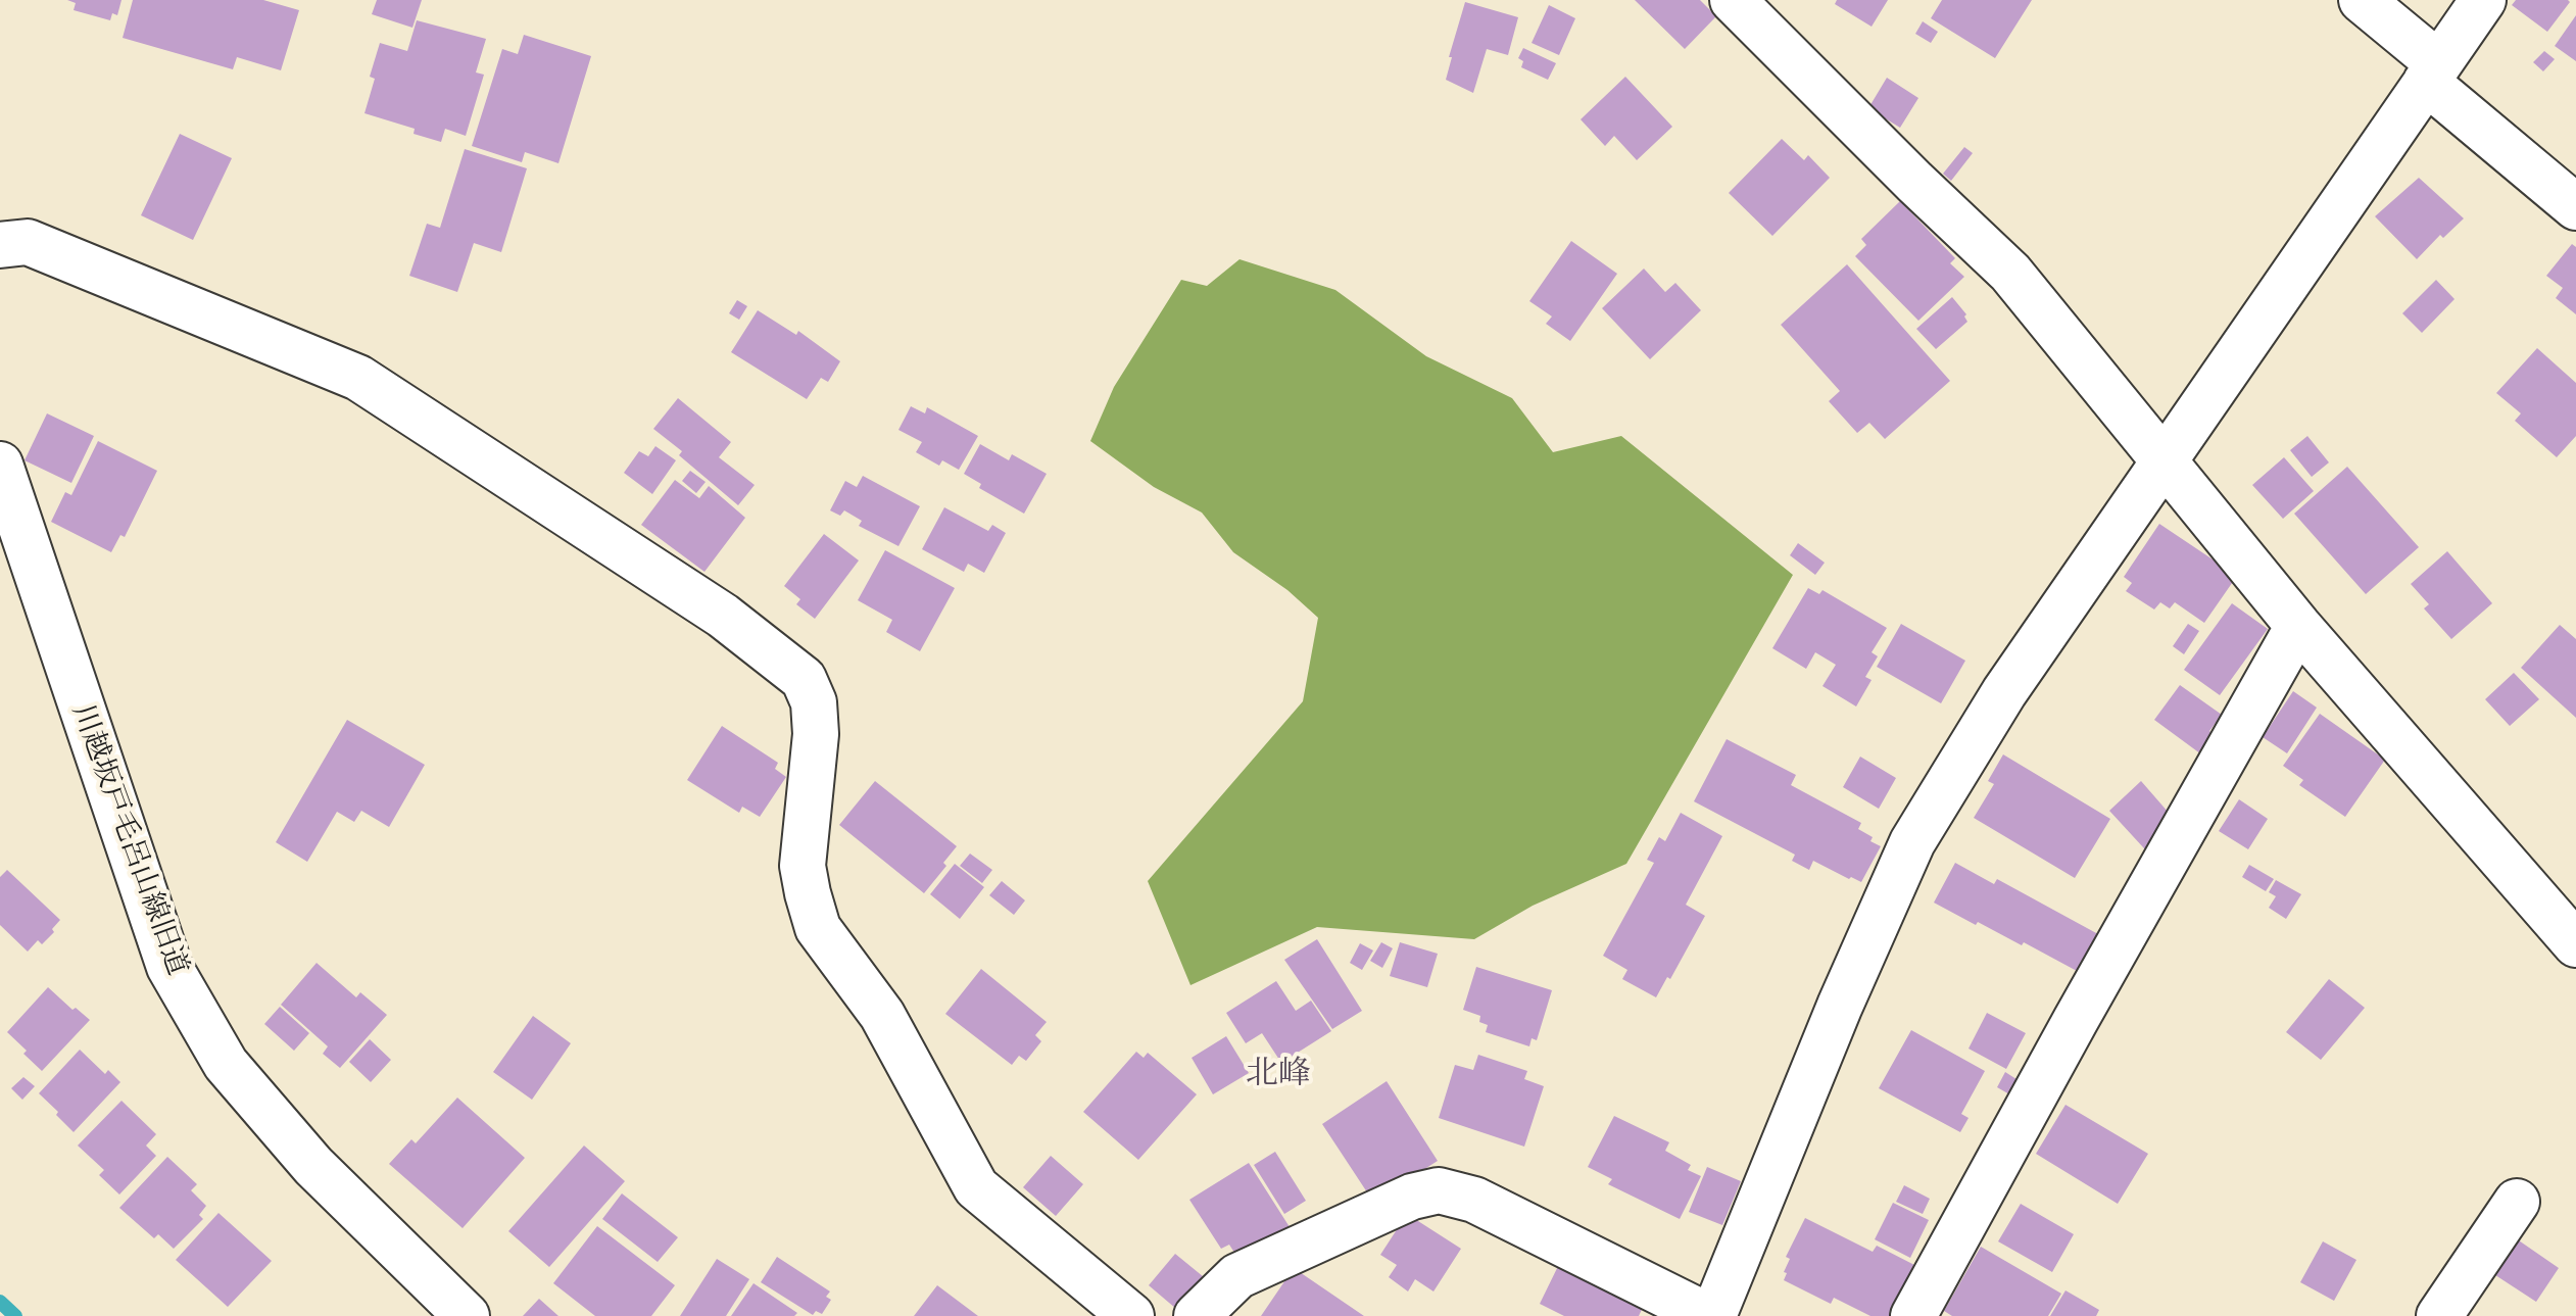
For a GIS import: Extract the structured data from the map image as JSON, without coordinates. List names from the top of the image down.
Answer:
{
  "streets": {
    "street": ["川越坂戸毛呂山線旧道"]
  },
  "districts": ["北峰"]
}
